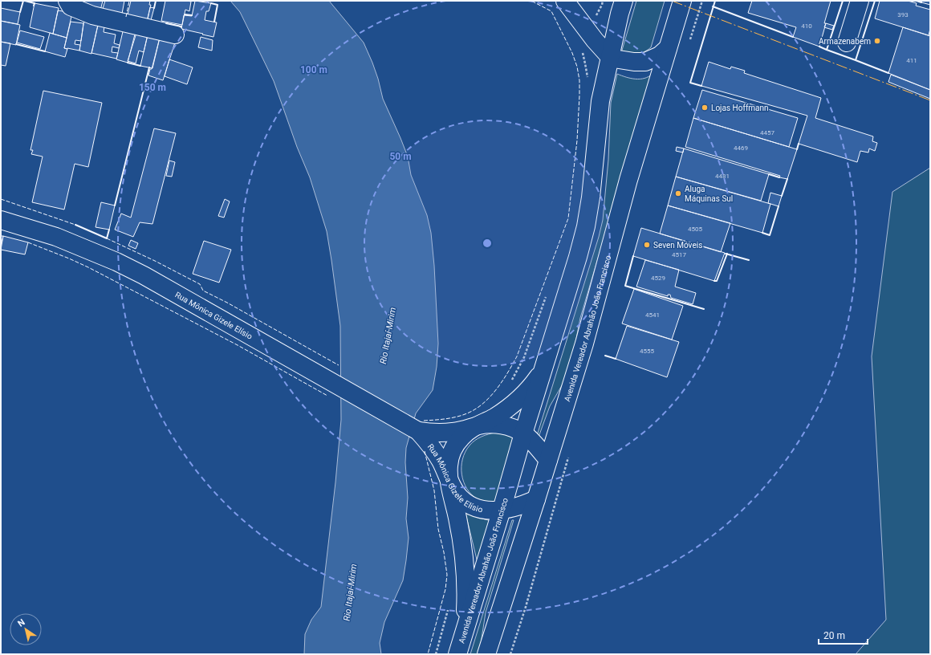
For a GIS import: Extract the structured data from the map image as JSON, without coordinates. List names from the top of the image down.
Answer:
{
  "streets": {
    "main road": ["Rua Mônica Gizele Elísio", "Avenida Vereador Abrahão João Francisco"]
  },
  "crossings": [
    ["Rua Mônica Gizele Elísio", "Avenida Vereador Abrahão João Francisco"]
  ],
  "water": ["Rio Itajaí-Mirim"],
  "places": [
    "Armazenabem",
    "Lojas Hoffmann",
    "Aluga Máquinas Sul",
    "Seven Móveis"
  ],
  "house_numbers": [
    "393",
    "410",
    "411",
    "4457",
    "4469",
    "4481",
    "4505",
    "4517",
    "4529",
    "4541",
    "4555"
  ],
  "scale_bar": "20 m",
  "north": "top left",
  "rings": ["100 m", "150 m", "50 m"]
}
